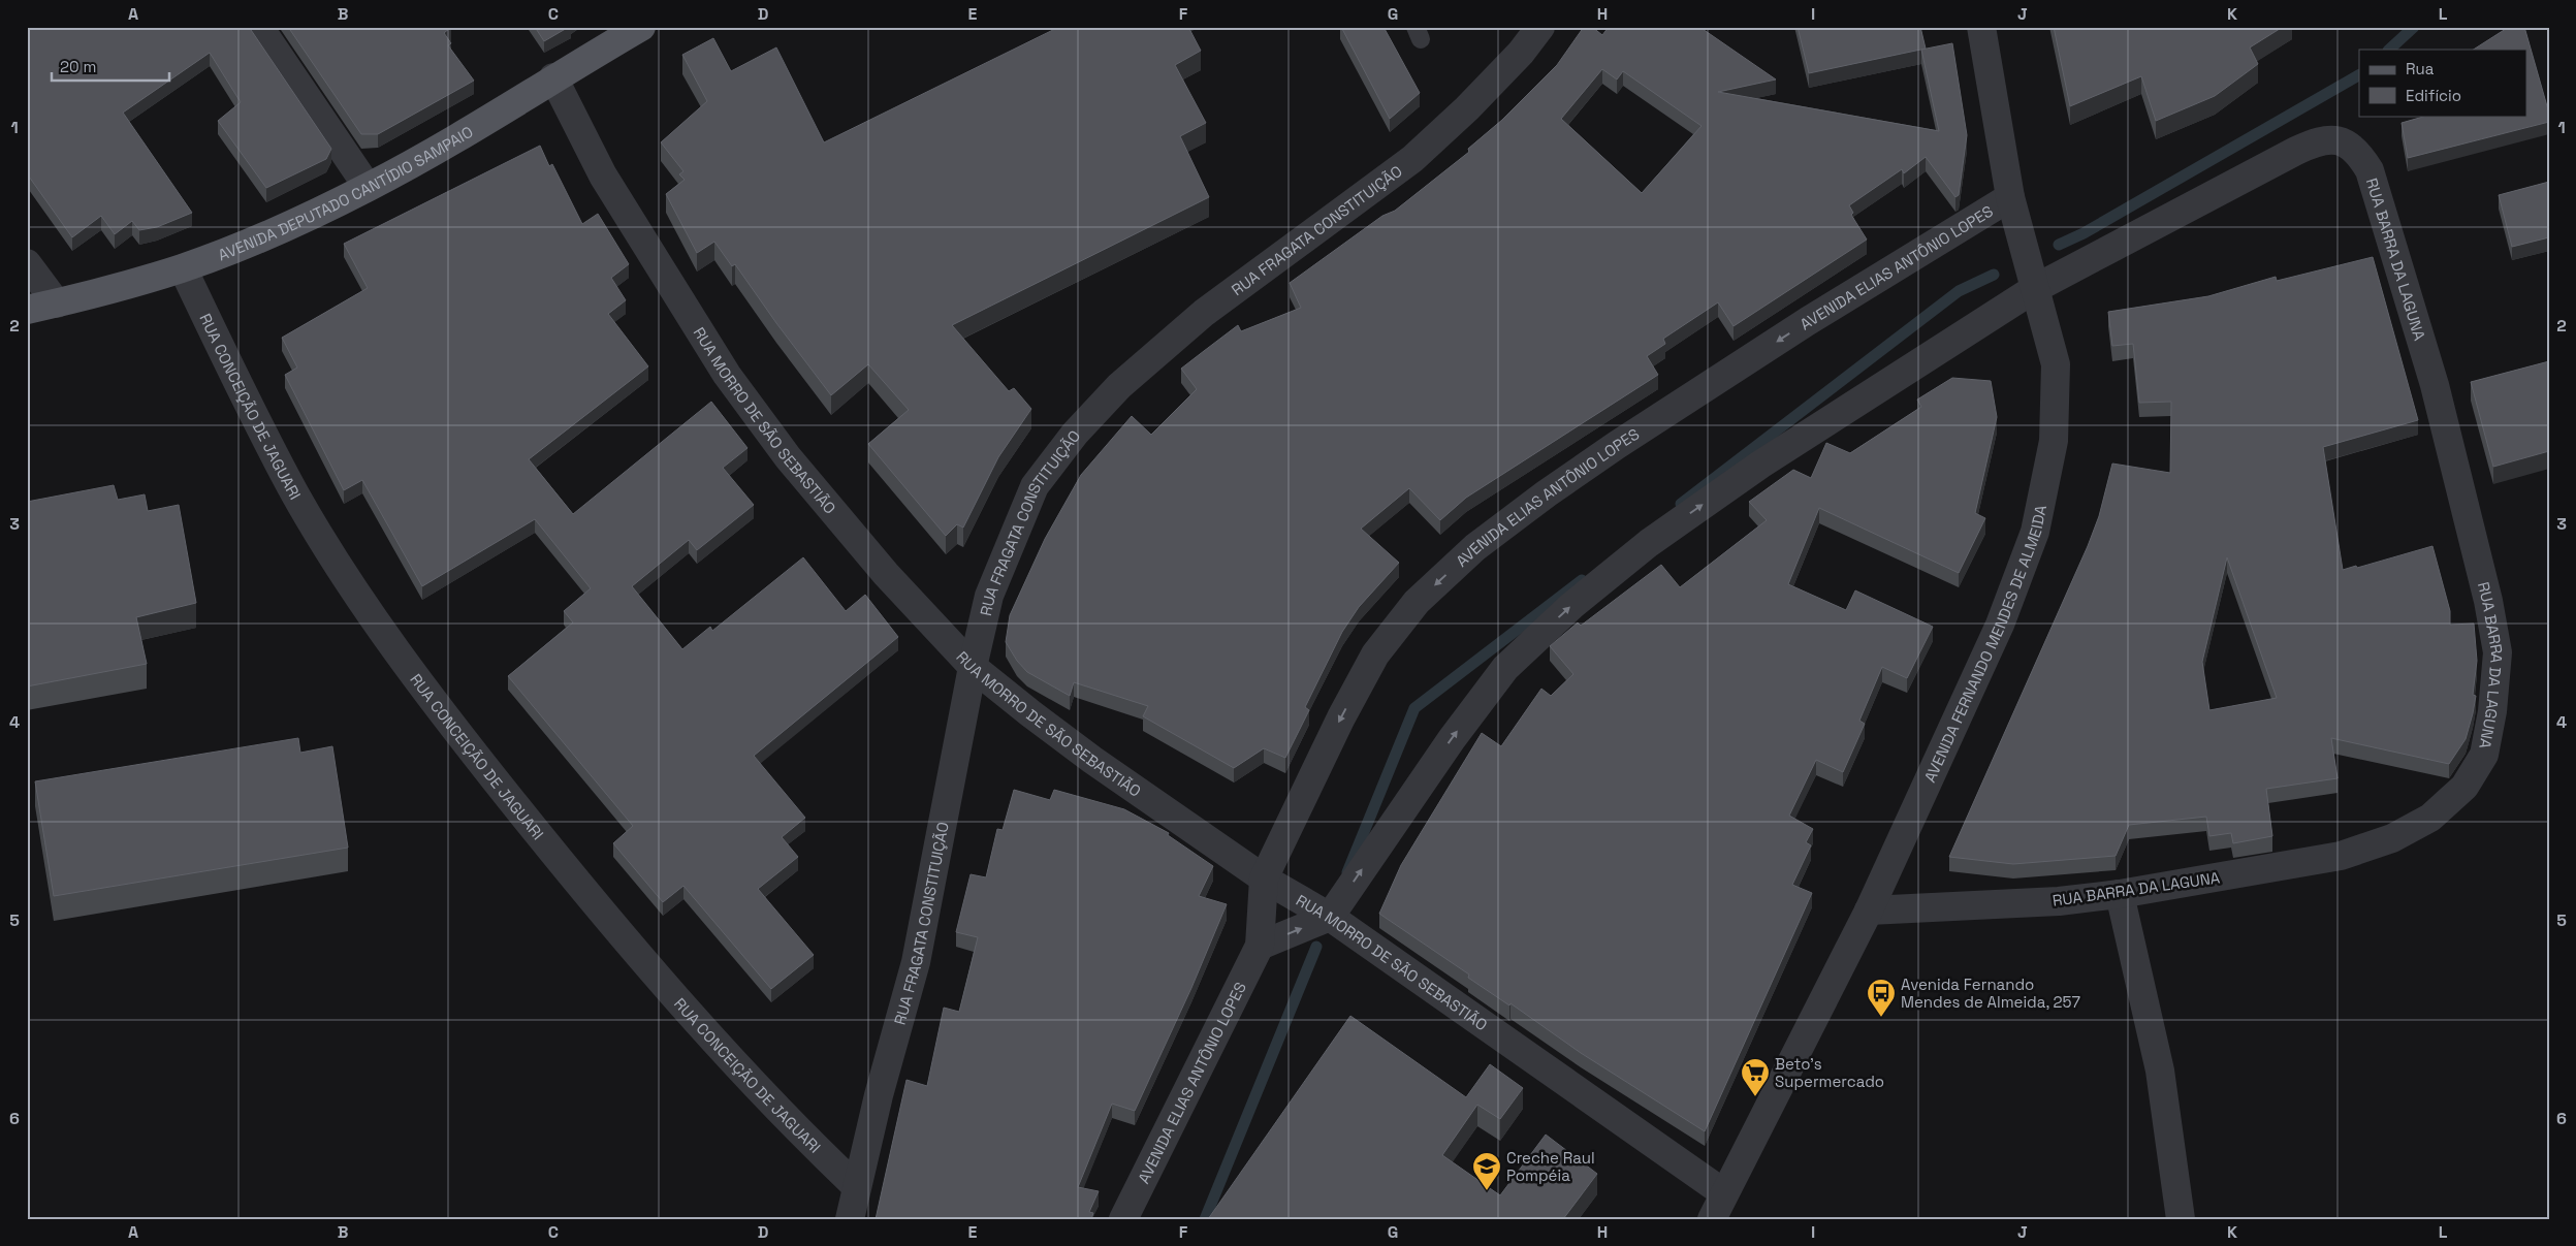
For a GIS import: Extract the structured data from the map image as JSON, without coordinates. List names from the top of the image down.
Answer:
{
  "streets": {
    "main road": ["AVENIDA DEPUTADO CANTÍDIO SAMPAIO"],
    "street": [
      "RUA FRAGATA CONSTITUIÇÃO",
      "RUA BARRA DA LAGUNA",
      "AVENIDA ELIAS ANTÔNIO LOPES",
      "RUA CONCEIÇÃO DE JAGUARI",
      "RUA MORRO DE SÃO SEBASTIÃO",
      "AVENIDA FERNANDO MENDES DE ALMEIDA"
    ]
  },
  "crossings": [
    ["AVENIDA DEPUTADO CANTÍDIO SAMPAIO", "RUA CONCEIÇÃO DE JAGUARI"],
    ["AVENIDA DEPUTADO CANTÍDIO SAMPAIO", "RUA MORRO DE SÃO SEBASTIÃO"],
    ["RUA FRAGATA CONSTITUIÇÃO", "RUA CONCEIÇÃO DE JAGUARI"],
    ["RUA FRAGATA CONSTITUIÇÃO", "RUA MORRO DE SÃO SEBASTIÃO"],
    ["RUA BARRA DA LAGUNA", "AVENIDA FERNANDO MENDES DE ALMEIDA"],
    ["AVENIDA ELIAS ANTÔNIO LOPES", "RUA MORRO DE SÃO SEBASTIÃO"],
    ["AVENIDA ELIAS ANTÔNIO LOPES", "AVENIDA FERNANDO MENDES DE ALMEIDA"],
    ["RUA MORRO DE SÃO SEBASTIÃO", "AVENIDA FERNANDO MENDES DE ALMEIDA"]
  ],
  "places": {
    "bus stop": ["Avenida Fernando Mendes de Almeida, 257"],
    "supermarket": ["Beto's Supermercado"],
    "school or university": ["Creche Raul Pompéia"]
  },
  "legend": ["Rua", "Edifício"],
  "scale_bar": "20 m",
  "grid": {
    "columns": [
      "A",
      "B",
      "C",
      "D",
      "E",
      "F",
      "G",
      "H",
      "I",
      "J",
      "K",
      "L"
    ],
    "rows": [
      "1",
      "2",
      "3",
      "4",
      "5",
      "6"
    ]
  }
}
